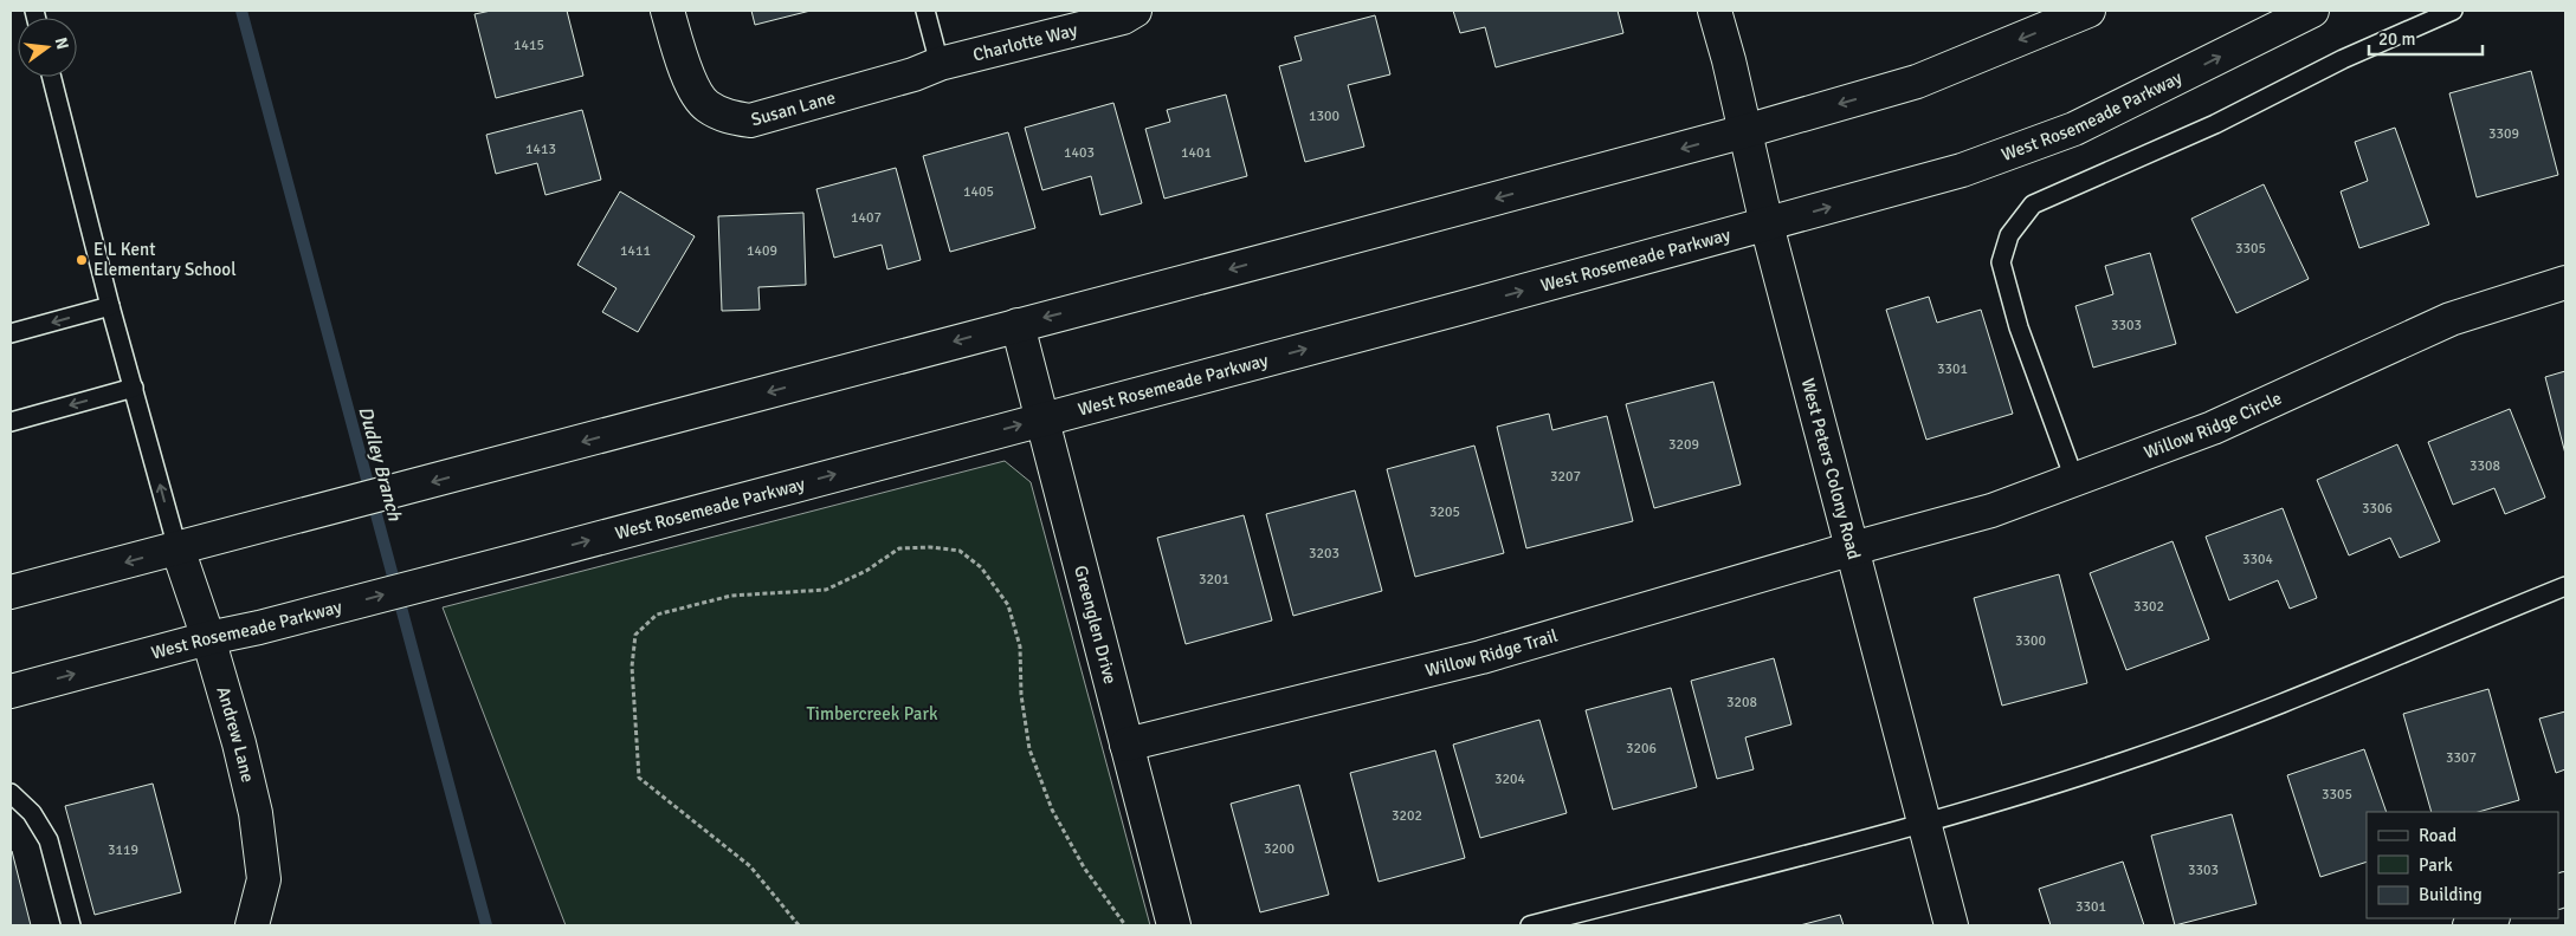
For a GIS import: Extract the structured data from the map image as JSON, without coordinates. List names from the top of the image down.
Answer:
{
  "streets": {
    "main road": [
      "Charlotte Way",
      "Susan Lane",
      "West Rosemeade Parkway",
      "Willow Ridge Circle",
      "West Peters Colony Road",
      "Greenglen Drive",
      "Willow Ridge Trail",
      "Andrew Lane"
    ]
  },
  "crossings": [
    ["Charlotte Way", "Susan Lane"],
    ["West Rosemeade Parkway", "West Peters Colony Road"],
    ["West Rosemeade Parkway", "Greenglen Drive"],
    ["West Rosemeade Parkway", "Andrew Lane"],
    ["Willow Ridge Circle", "West Peters Colony Road"],
    ["Willow Ridge Circle", "Willow Ridge Trail"],
    ["West Peters Colony Road", "Willow Ridge Trail"],
    ["Greenglen Drive", "Willow Ridge Trail"]
  ],
  "water": ["Dudley Branch"],
  "parks": ["Timbercreek Park"],
  "places": ["E L Kent Elementary School"],
  "house_numbers": [
    "1415",
    "1300",
    "3309",
    "1413",
    "1403",
    "1401",
    "1405",
    "1407",
    "3305",
    "1411",
    "1409",
    "3303",
    "3301",
    "3209",
    "3308",
    "3207",
    "3306",
    "3205",
    "3203",
    "3304",
    "3201",
    "3302",
    "3300",
    "3208",
    "3206",
    "3307",
    "3204",
    "3305",
    "3202",
    "3200",
    "3119",
    "3303",
    "3301"
  ],
  "legend": ["Road", "Park", "Building"],
  "scale_bar": "20 m",
  "north": "right"
}
